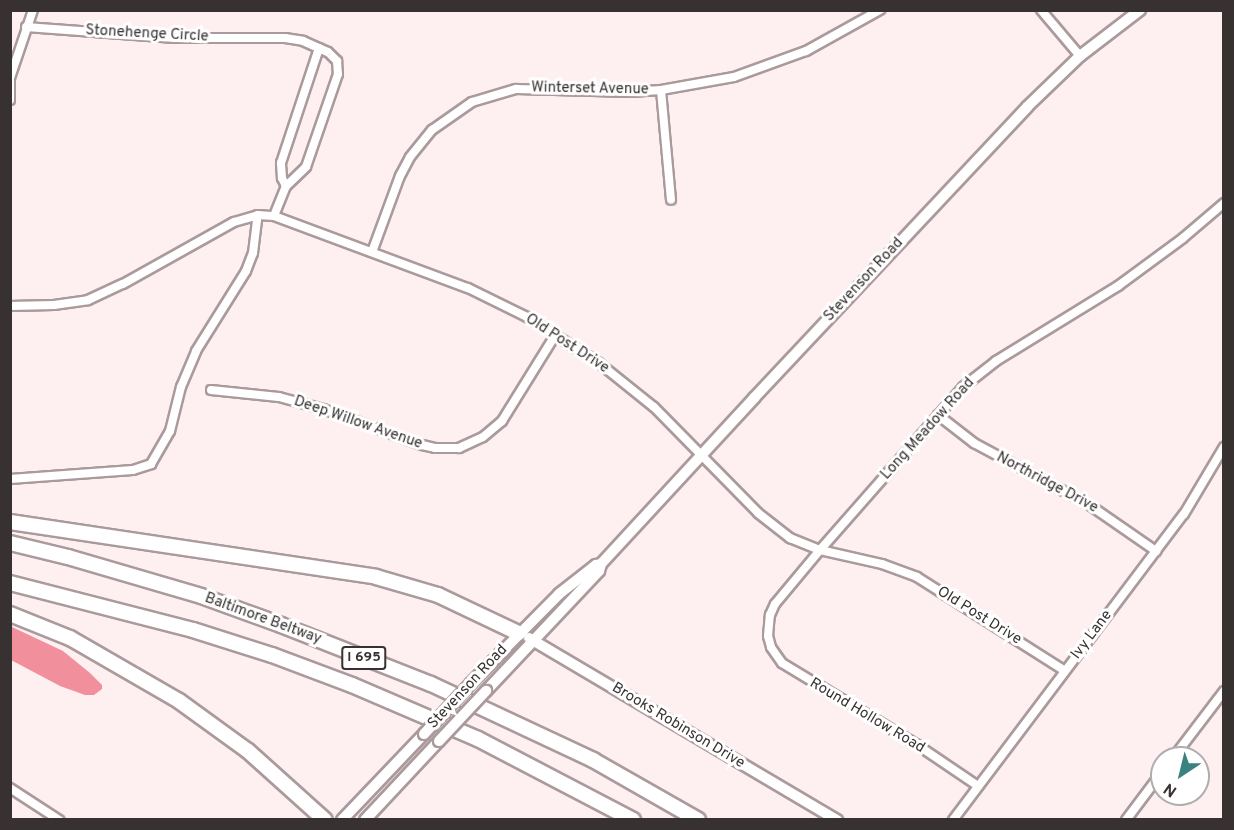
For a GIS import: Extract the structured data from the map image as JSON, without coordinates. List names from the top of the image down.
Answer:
{
  "streets": {
    "highway": ["Baltimore Beltway", "I 695"],
    "main road": ["Stevenson Road", "Brooks Robinson Drive"],
    "street": [
      "Stonehenge Circle",
      "Winterset Avenue",
      "Old Post Drive",
      "Deep Willow Avenue",
      "Long Meadow Road",
      "Northridge Drive",
      "Ivy Lane",
      "Round Hollow Road"
    ]
  },
  "crossings": [
    ["Stonehenge Circle", "Old Post Drive"],
    ["Winterset Avenue", "Old Post Drive"],
    ["Stevenson Road", "Old Post Drive"],
    ["Stevenson Road", "Brooks Robinson Drive"],
    ["Old Post Drive", "Deep Willow Avenue"],
    ["Old Post Drive", "Long Meadow Road"],
    ["Old Post Drive", "Ivy Lane"],
    ["Long Meadow Road", "Northridge Drive"],
    ["Long Meadow Road", "Round Hollow Road"],
    ["Northridge Drive", "Ivy Lane"],
    ["Ivy Lane", "Round Hollow Road"]
  ],
  "north": "bottom left"
}
